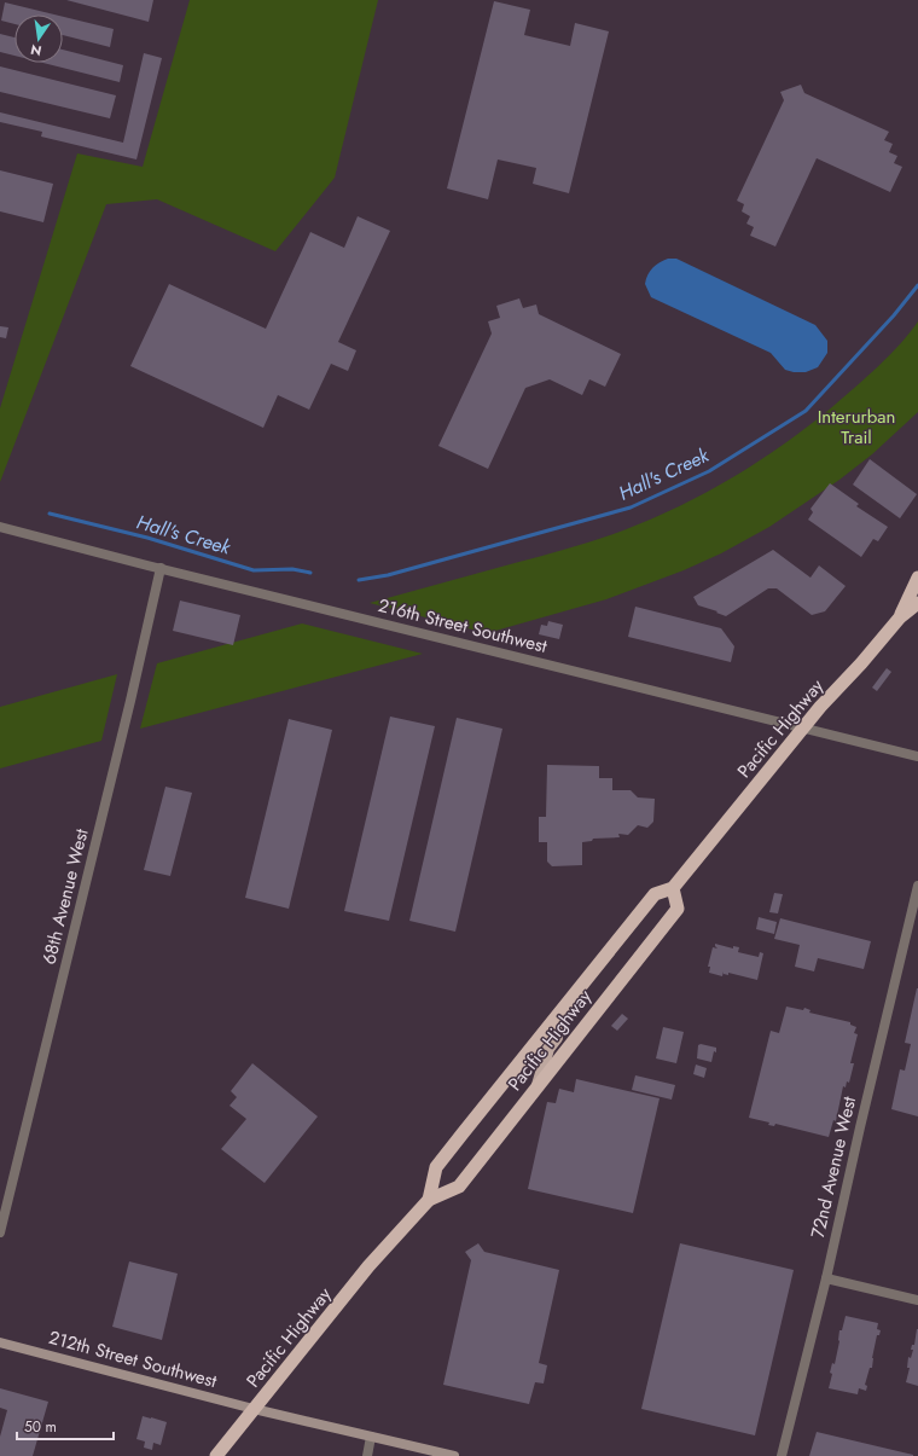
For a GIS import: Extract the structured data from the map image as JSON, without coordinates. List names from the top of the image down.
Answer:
{
  "streets": {
    "highway": ["Pacific Highway"],
    "main road": ["212th Street Southwest"],
    "street": ["216th Street Southwest", "68th Avenue West", "72nd Avenue West"]
  },
  "crossings": [
    ["216th Street Southwest", "Pacific Highway"],
    ["216th Street Southwest", "68th Avenue West"],
    ["Pacific Highway", "212th Street Southwest"]
  ],
  "water": ["Hall's Creek"],
  "parks": ["Interurban Trail"],
  "scale_bar": "50 m",
  "north": "bottom"
}
